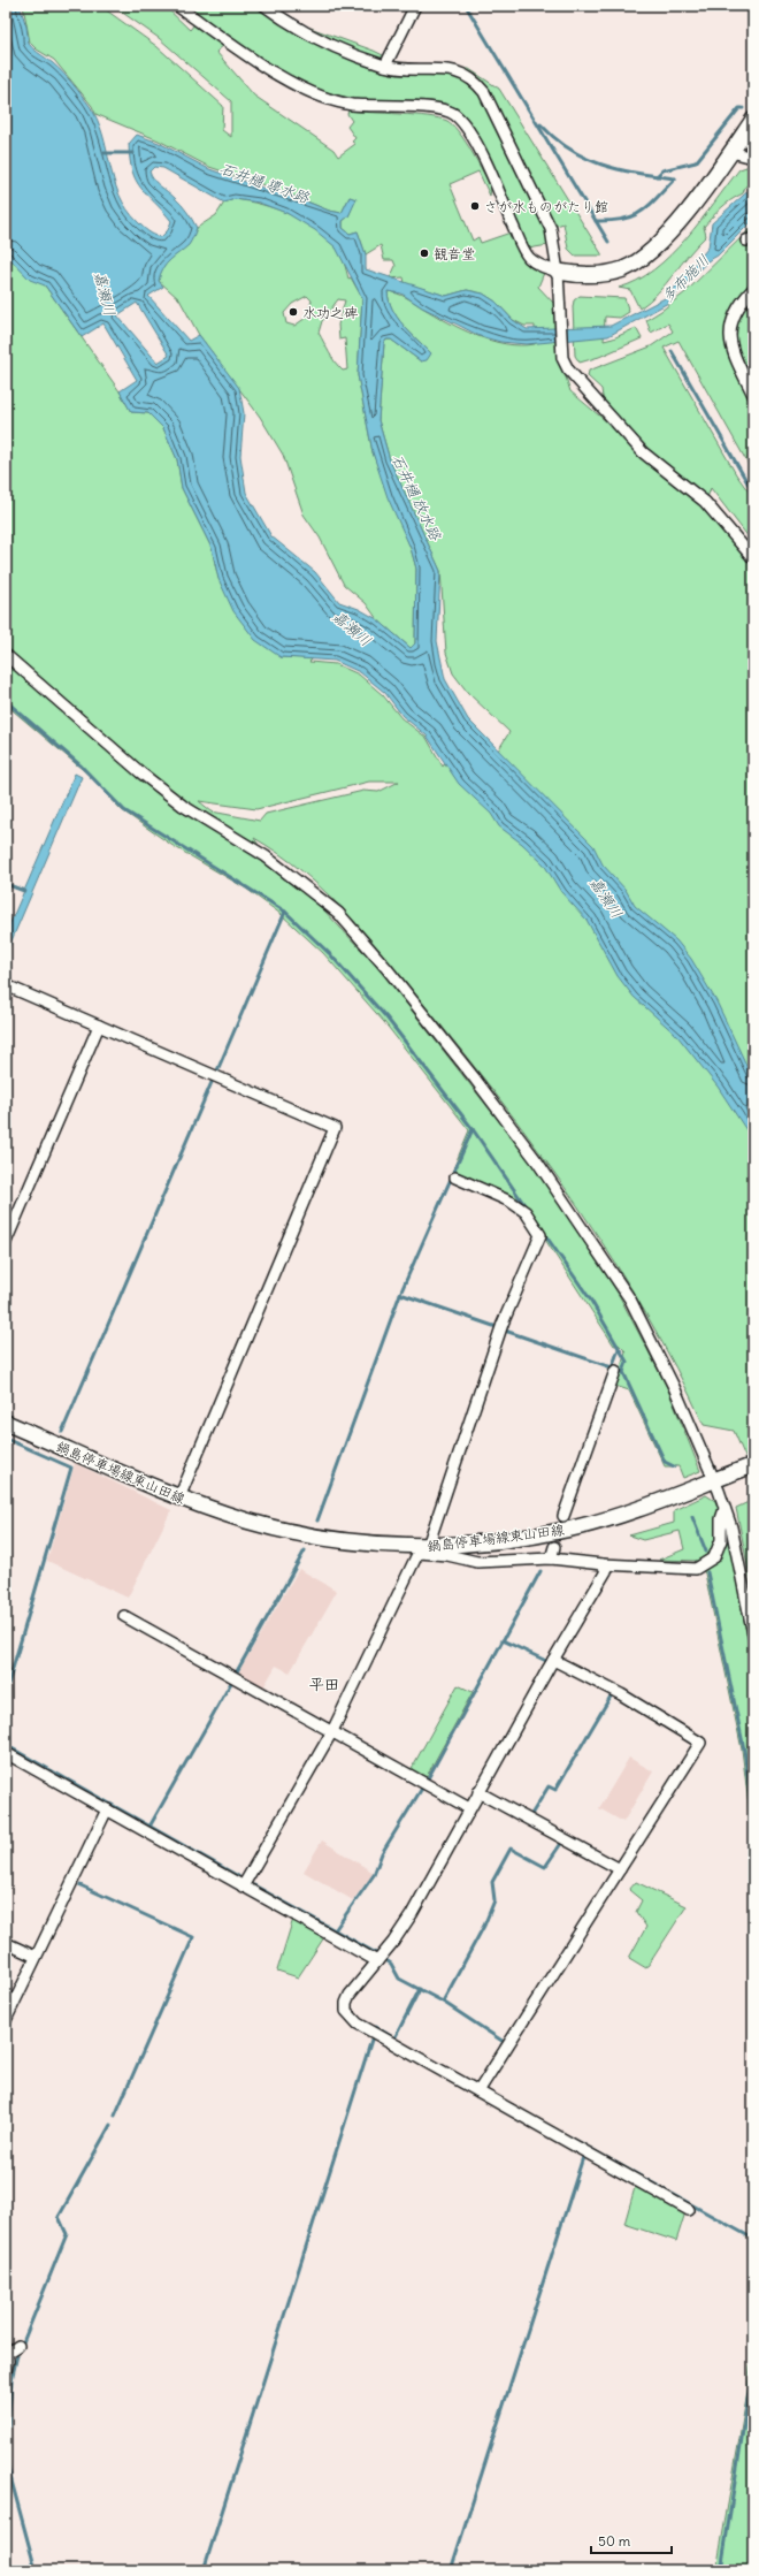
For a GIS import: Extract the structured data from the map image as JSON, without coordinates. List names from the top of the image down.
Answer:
{
  "streets": {
    "main road": ["鍋島停車場線東山田線"]
  },
  "districts": ["平田"],
  "water": [
    "石井樋 導水路",
    "多布施川",
    "嘉瀬川",
    "石井樋 放水路"
  ],
  "places": ["さが水ものがたり館", "観音堂", "水功之碑"],
  "scale_bar": "50 m"
}
